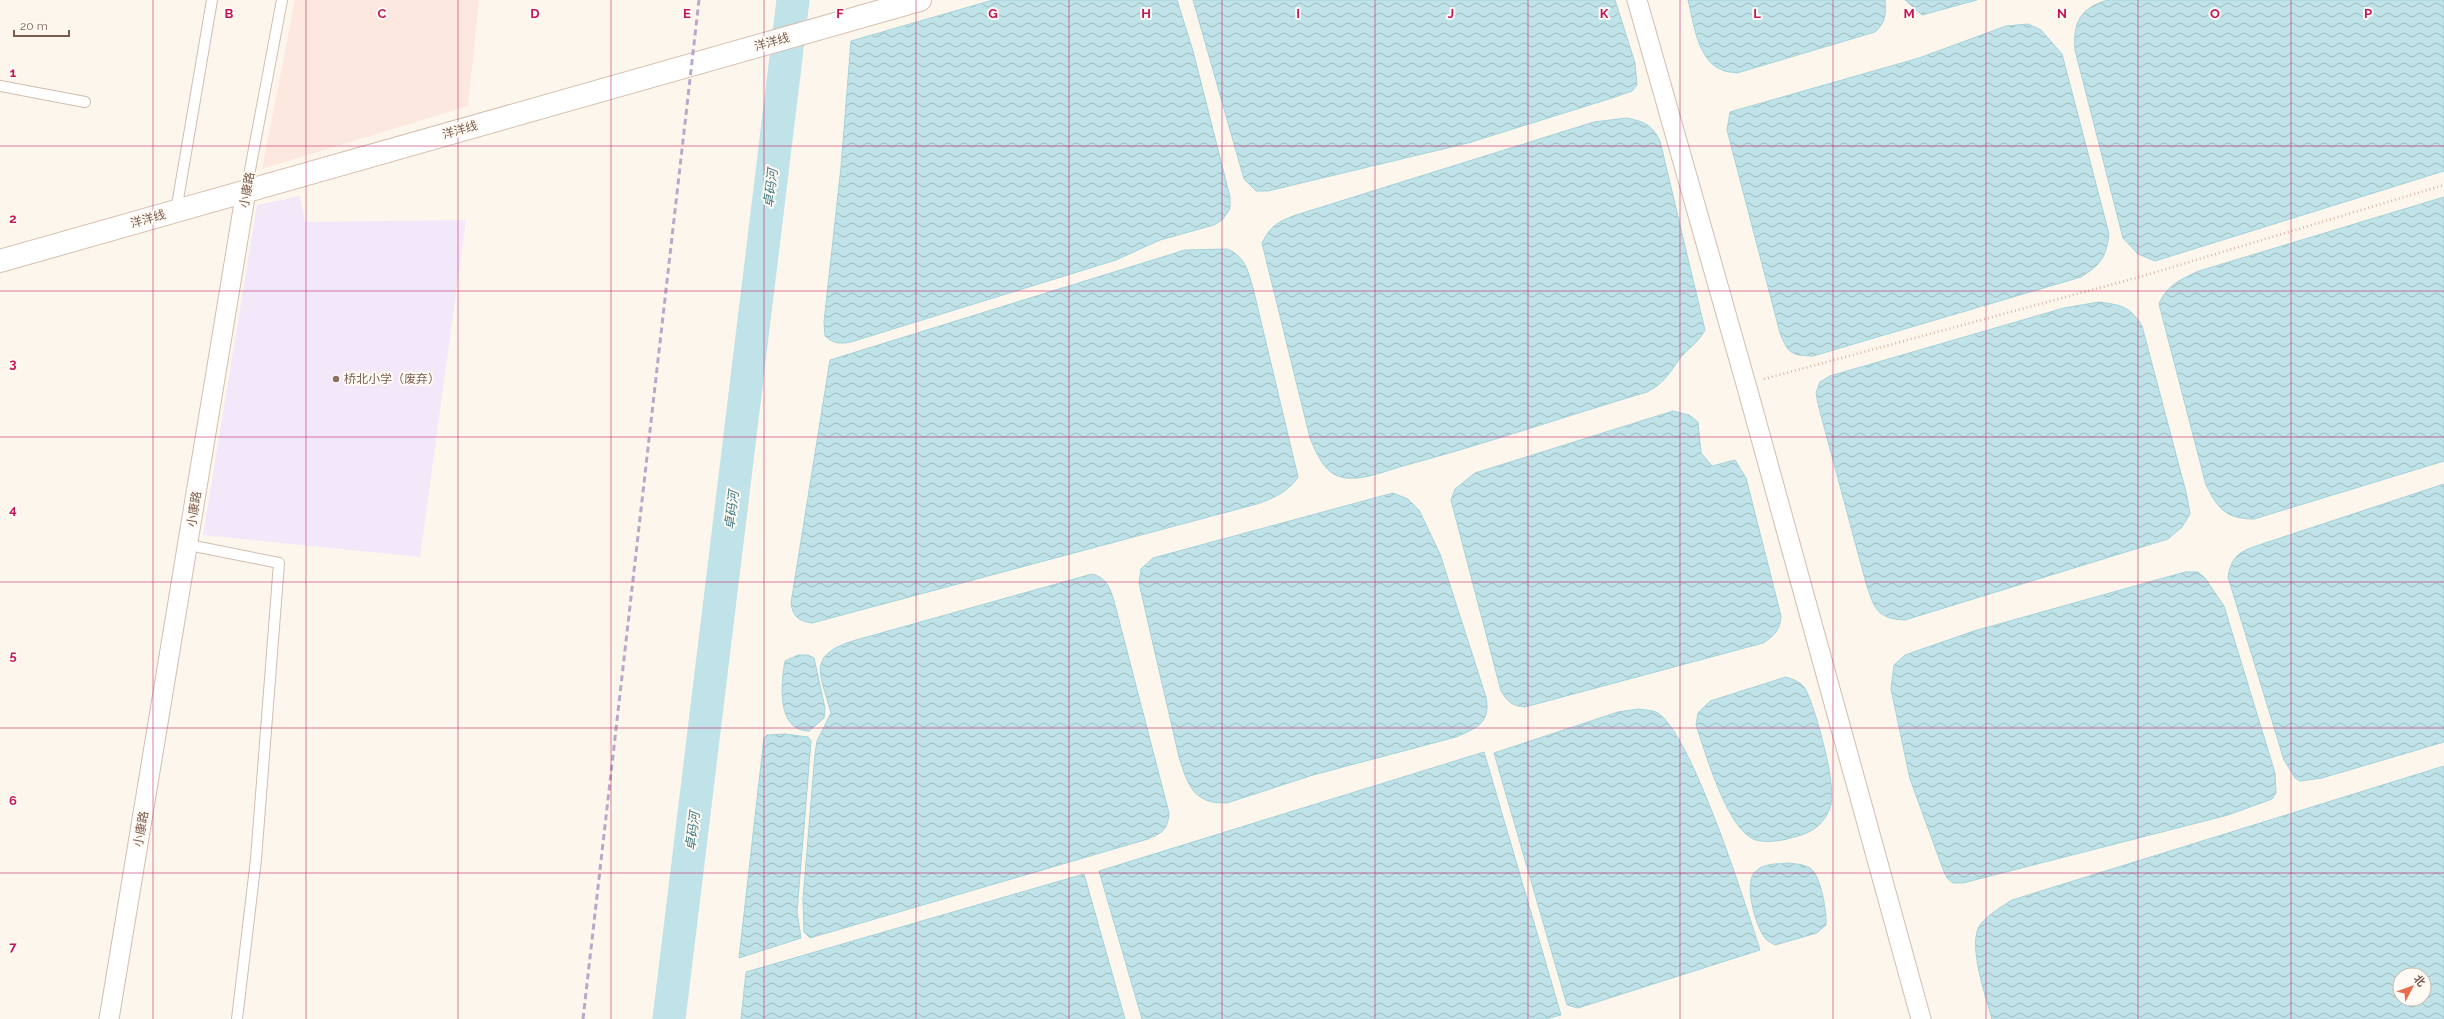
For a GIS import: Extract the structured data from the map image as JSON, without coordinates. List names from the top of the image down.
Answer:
{
  "streets": {
    "main road": ["洋洋线"],
    "street": ["小康路"]
  },
  "crossings": [
    ["洋洋线", "小康路"]
  ],
  "water": ["卓码河"],
  "places": ["桥北小学（废弃）"],
  "scale_bar": "20 m",
  "north": "top right",
  "grid": {
    "columns": [
      "B",
      "C",
      "D",
      "E",
      "F",
      "G",
      "H",
      "I",
      "J",
      "K",
      "L",
      "M",
      "N",
      "O",
      "P"
    ],
    "rows": [
      "1",
      "2",
      "3",
      "4",
      "5",
      "6",
      "7"
    ]
  }
}
